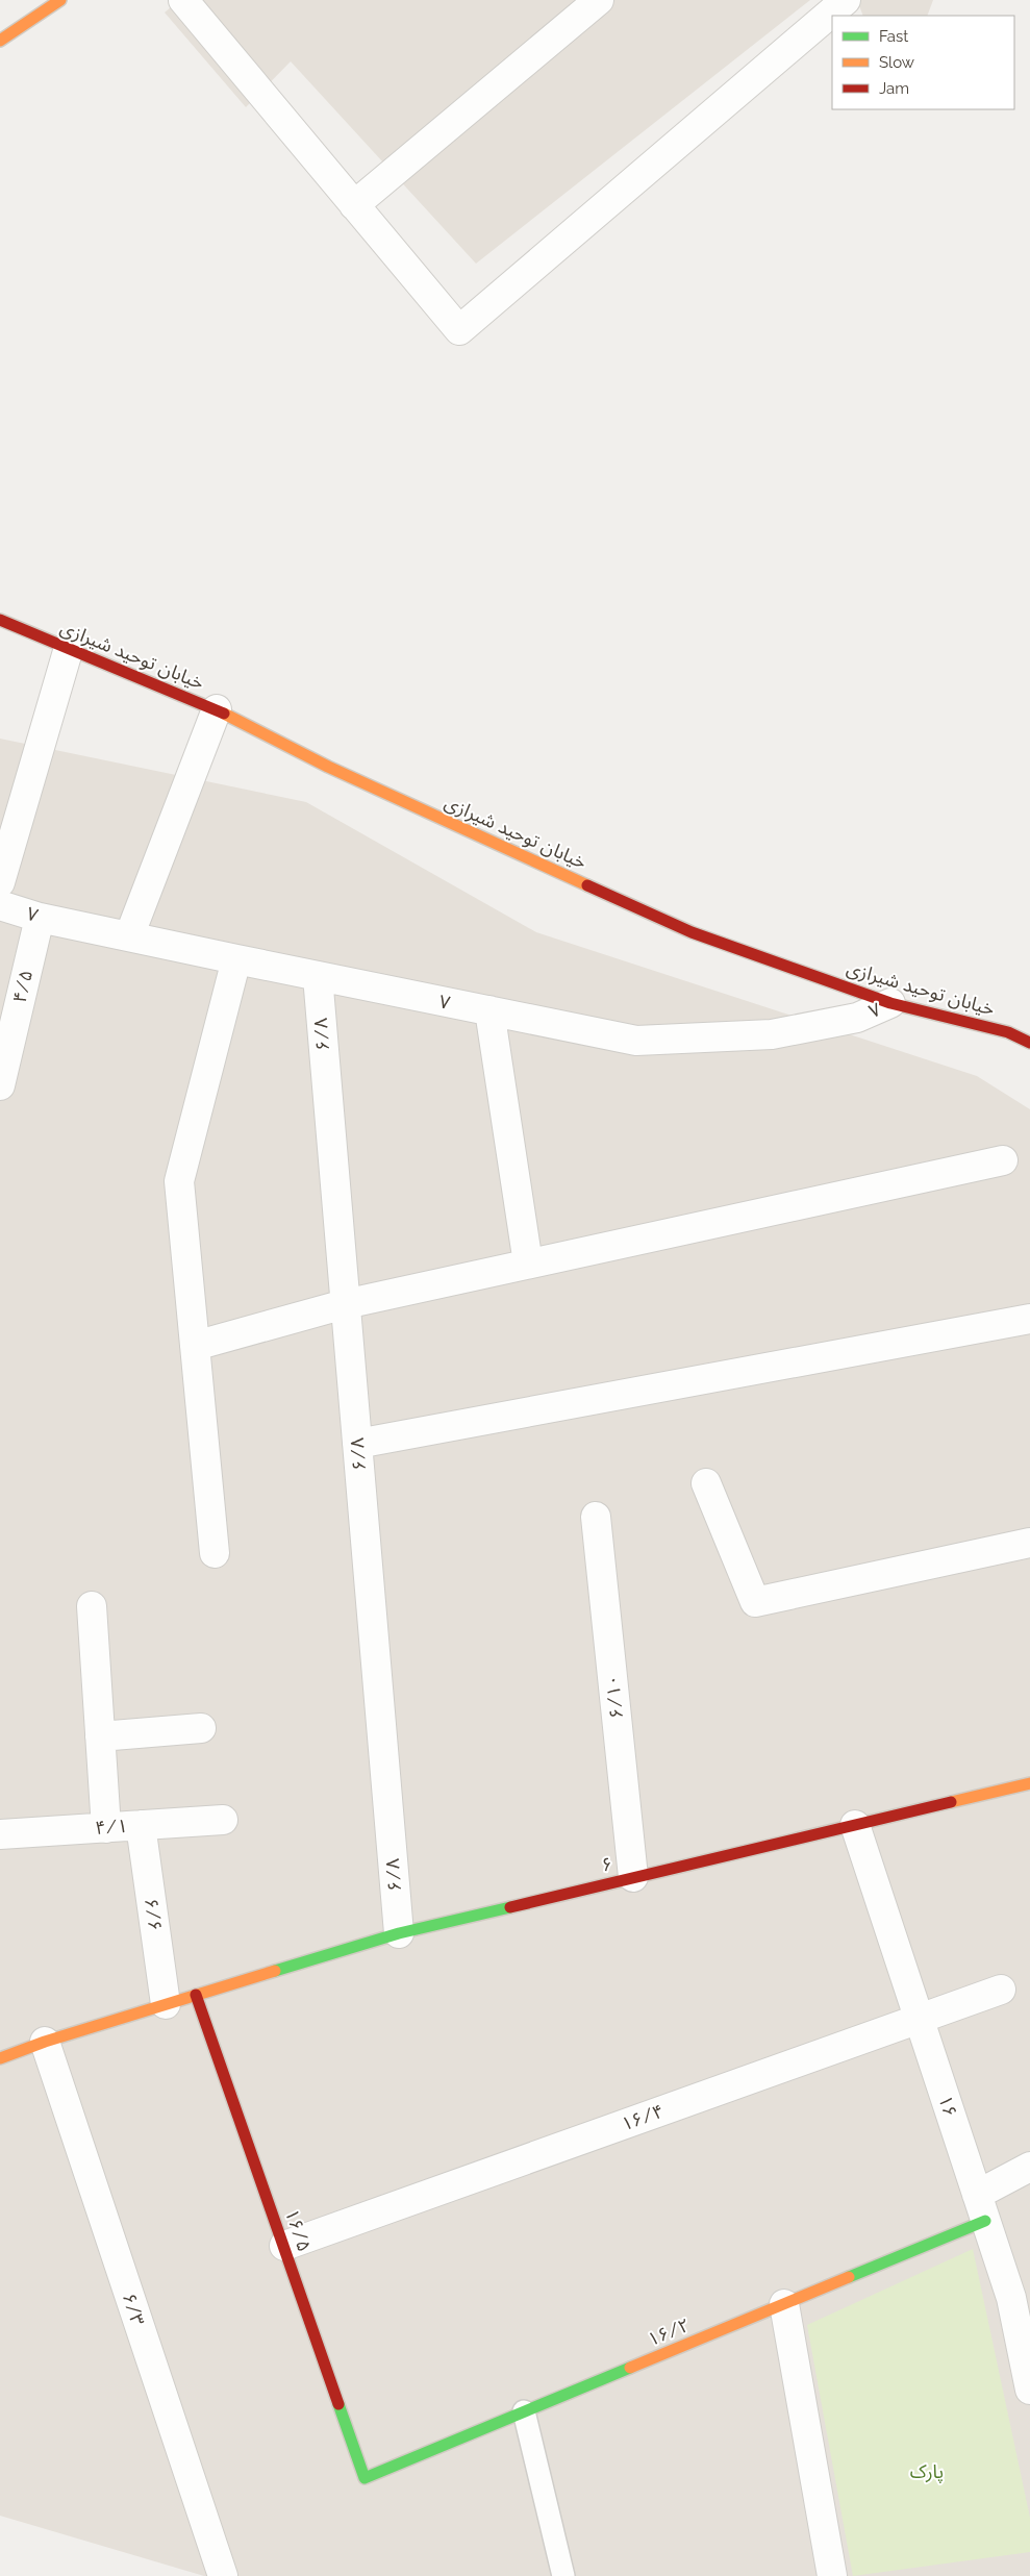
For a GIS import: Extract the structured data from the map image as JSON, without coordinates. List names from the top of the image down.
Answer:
{
  "streets": {
    "street": [
      "خیابان توحید شیرازی",
      "۷",
      "۴/۵",
      "۶/۸",
      "۶/۱۰",
      "۴/۱",
      "۶",
      "۶/۶",
      "۱۶",
      "۱۶/۴",
      "۱۶/۵",
      "۶/۳",
      "۱۶/۲"
    ]
  },
  "crossings": [
    ["خیابان توحید شیرازی", "۷"],
    ["۷", "۴/۵"],
    ["۷", "۶/۸"],
    ["۶/۸", "۶"],
    ["۶/۱۰", "۶"],
    ["۴/۱", "۶/۶"],
    ["۶", "۶/۶"],
    ["۶", "۱۶"],
    ["۶", "۱۶/۵"],
    ["۶", "۶/۳"],
    ["۱۶", "۱۶/۴"],
    ["۱۶", "۱۶/۲"],
    ["۱۶/۴", "۱۶/۵"],
    ["۱۶/۵", "۱۶/۲"]
  ],
  "parks": ["پارک"],
  "legend": ["Fast", "Slow", "Jam"]
}
